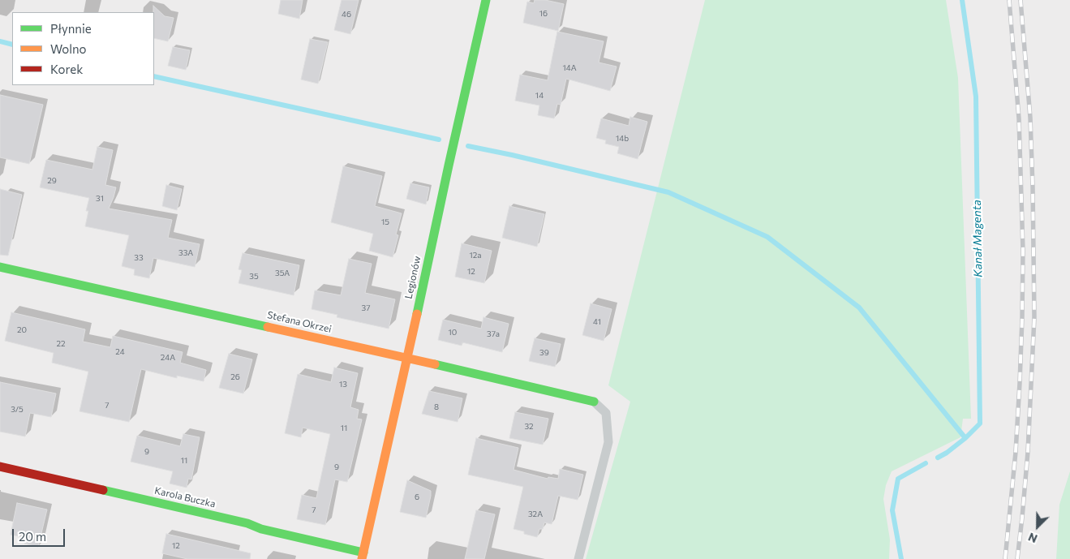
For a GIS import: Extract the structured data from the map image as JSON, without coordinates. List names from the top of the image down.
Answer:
{
  "streets": {
    "street": ["Legionów", "Stefana Okrzei", "Karola Buczka"]
  },
  "crossings": [
    ["Legionów", "Stefana Okrzei"],
    ["Legionów", "Karola Buczka"]
  ],
  "water": ["Kanał Magenta"],
  "house_numbers": [
    "16",
    "46",
    "14A",
    "14",
    "14b",
    "29",
    "31",
    "15",
    "33A",
    "12a",
    "33",
    "12",
    "35A",
    "35",
    "37",
    "41",
    "20",
    "10",
    "37a",
    "22",
    "24",
    "39",
    "24A",
    "26",
    "13",
    "7",
    "8",
    "3/5",
    "32",
    "11",
    "9",
    "11",
    "9",
    "6",
    "7",
    "32A",
    "12"
  ],
  "legend": ["Płynnie", "Wolno", "Korek"],
  "scale_bar": "20 m",
  "north": "bottom left"
}
